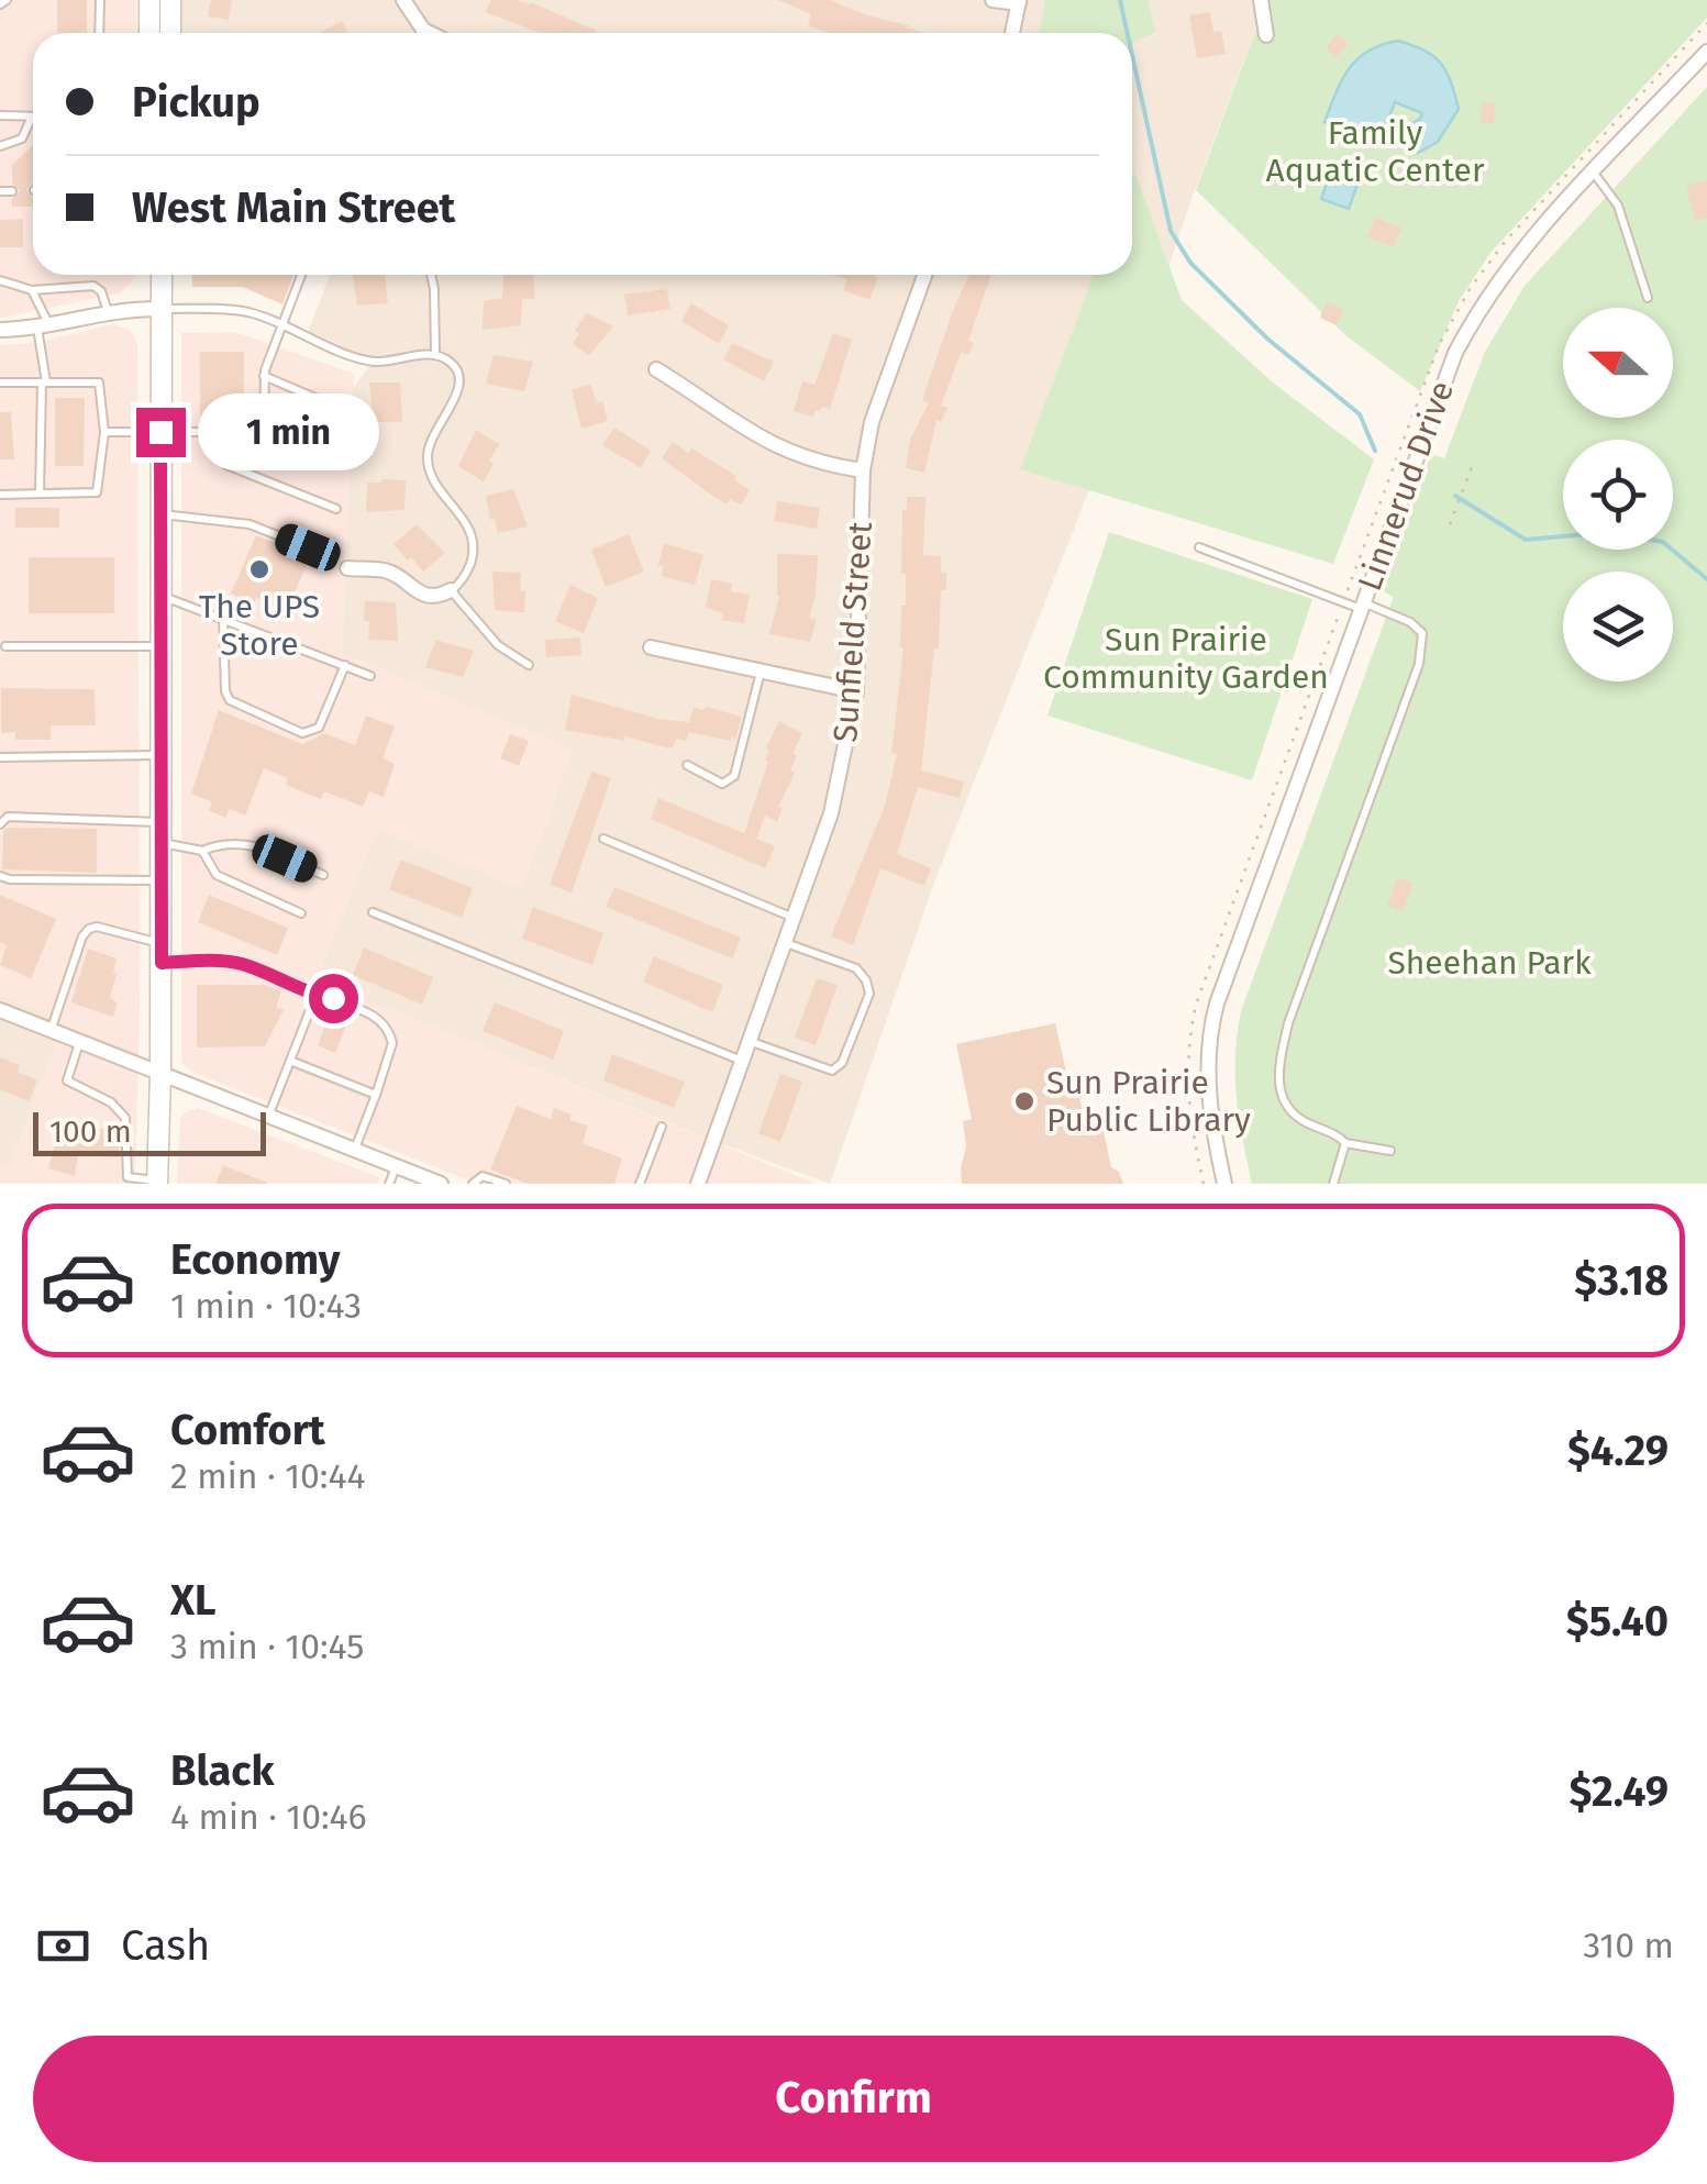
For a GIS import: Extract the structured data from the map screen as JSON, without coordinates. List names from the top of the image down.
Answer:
{
  "streets": {
    "street": ["Linnerud Drive", "Sunfield Street"]
  },
  "parks": ["Family Aquatic Center", "Sun Prairie Community Garden", "Sheehan Park"],
  "places": ["The UPS Store", "Sun Prairie Public Library"],
  "scale_bar": "100 m",
  "north": "left",
  "page": {
    "banner": ["Pickup", "West Main Street"],
    "bubble": "1 min",
    "scale": "100 m",
    "list": [
      {
        "name": "Economy",
        "note": "1 min · 10:43",
        "value": "$3.18"
      },
      {
        "name": "Comfort",
        "note": "2 min · 10:44",
        "value": "$4.29"
      },
      {
        "name": "XL",
        "note": "3 min · 10:45",
        "value": "$5.40"
      },
      {
        "name": "Black",
        "note": "4 min · 10:46",
        "value": "$2.49"
      }
    ],
    "pay": ["Cash", "310 m"],
    "buttons": "Confirm"
  }
}
